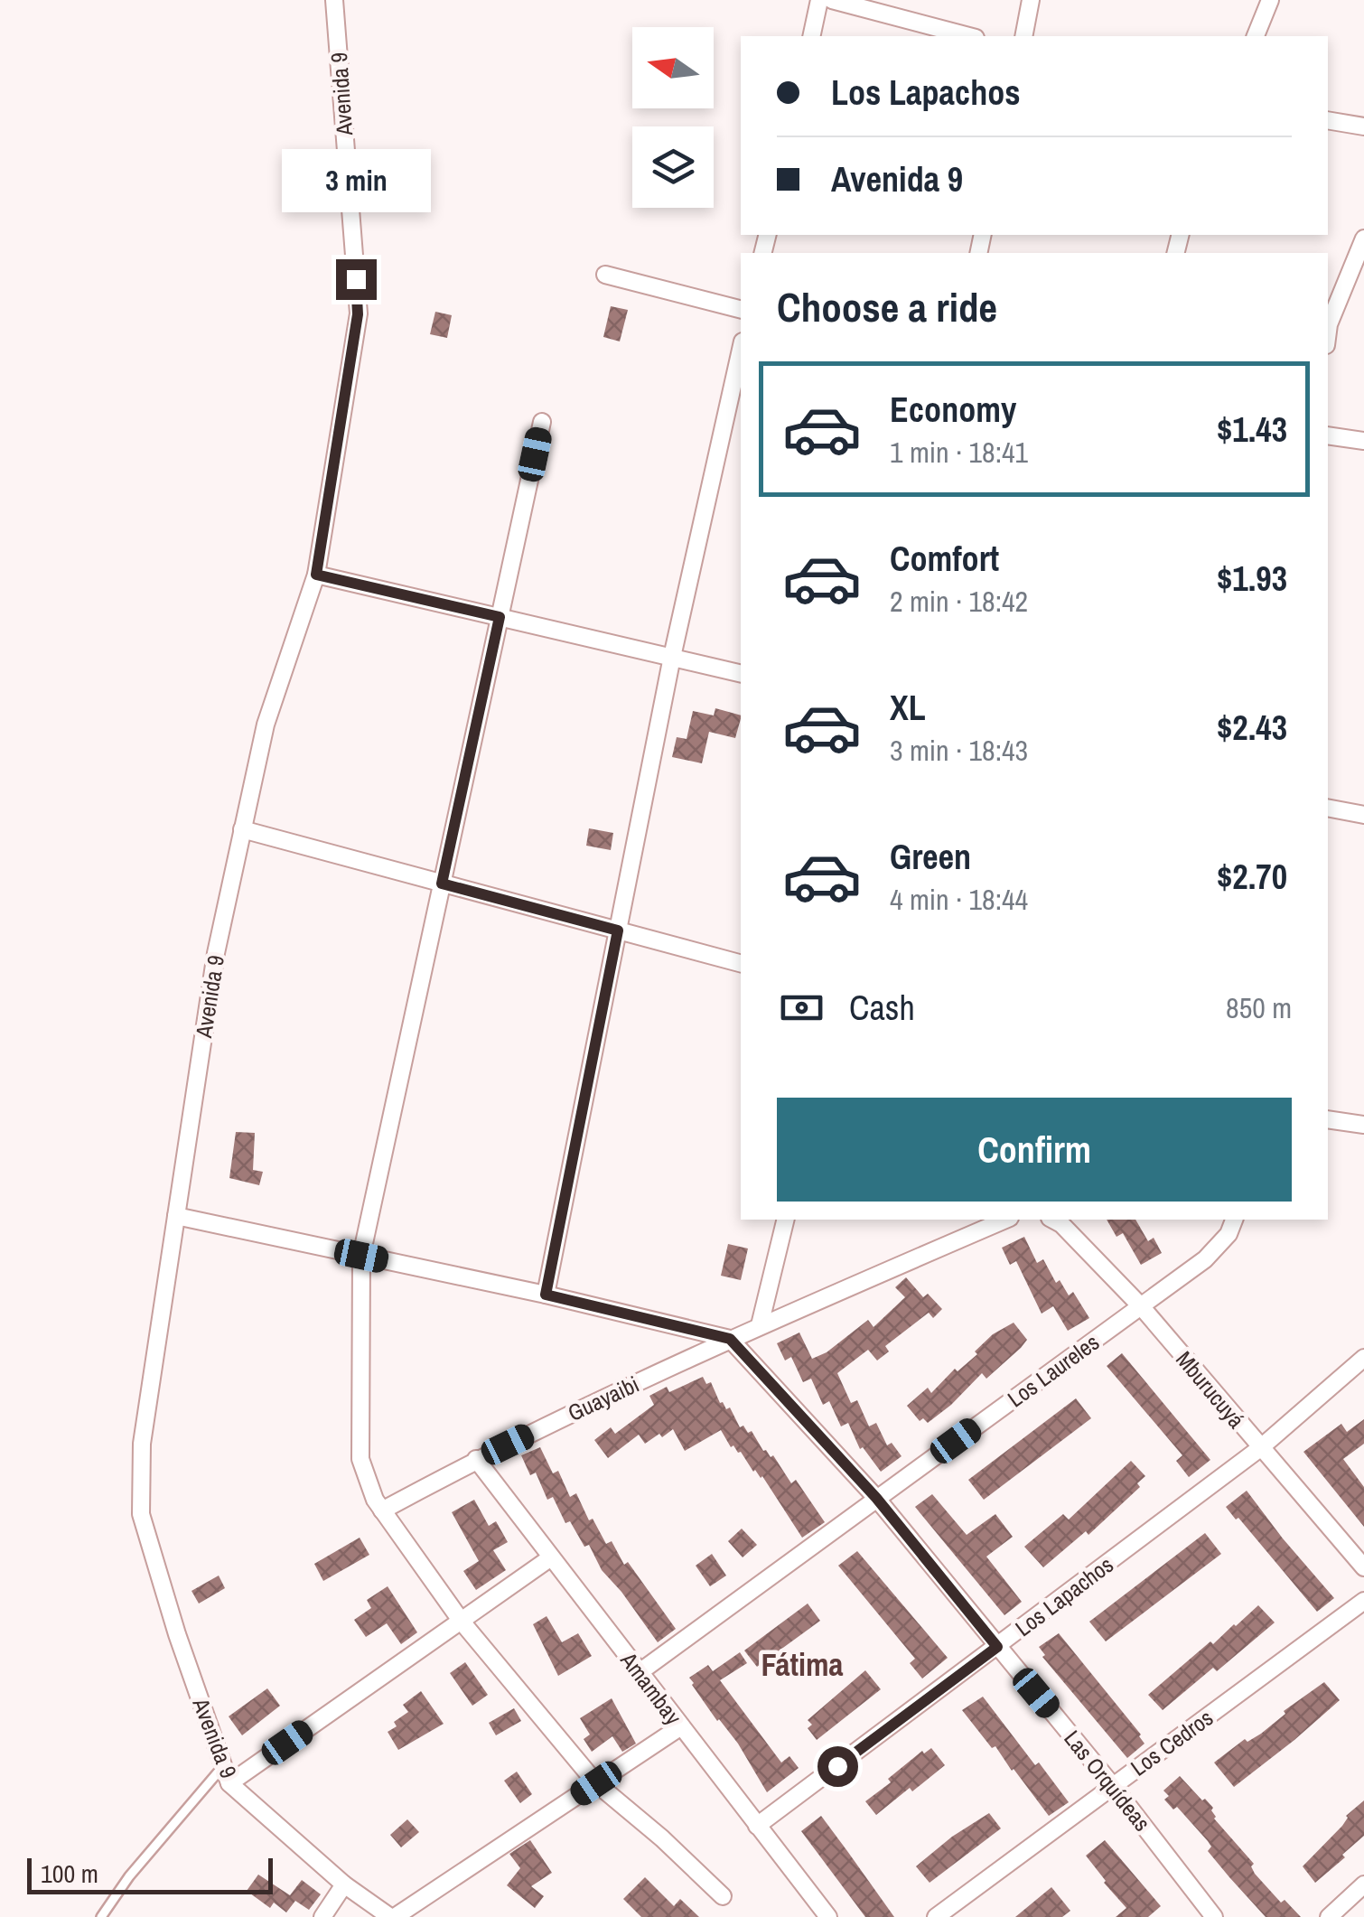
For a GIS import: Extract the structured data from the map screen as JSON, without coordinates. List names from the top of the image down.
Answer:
{
  "streets": {
    "street": [
      "Avenida 9",
      "Los Laureles",
      "Mburucuyá",
      "Guayaibi",
      "Los Lapachos",
      "Amambay",
      "Los Cedros",
      "Las Orquídeas"
    ]
  },
  "crossings": [
    ["Los Laureles", "Mburucuyá"],
    ["Los Laureles", "Amambay"],
    ["Los Laureles", "Las Orquídeas"],
    ["Mburucuyá", "Los Lapachos"],
    ["Guayaibi", "Amambay"],
    ["Guayaibi", "Las Orquídeas"],
    ["Los Lapachos", "Amambay"],
    ["Los Lapachos", "Las Orquídeas"],
    ["Los Cedros", "Las Orquídeas"]
  ],
  "districts": ["Fátima"],
  "scale_bar": "100 m",
  "north": "left",
  "page": {
    "banner": ["Los Lapachos", "Avenida 9"],
    "bubble": "3 min",
    "heading": "Choose a ride",
    "list": [
      {
        "name": "Economy",
        "note": "1 min · 18:41",
        "value": "$1.43"
      },
      {
        "name": "Comfort",
        "note": "2 min · 18:42",
        "value": "$1.93"
      },
      {
        "name": "XL",
        "note": "3 min · 18:43",
        "value": "$2.43"
      },
      {
        "name": "Green",
        "note": "4 min · 18:44",
        "value": "$2.70"
      }
    ],
    "pay": ["Cash", "850 m"],
    "buttons": "Confirm",
    "scale": "100 m"
  }
}
